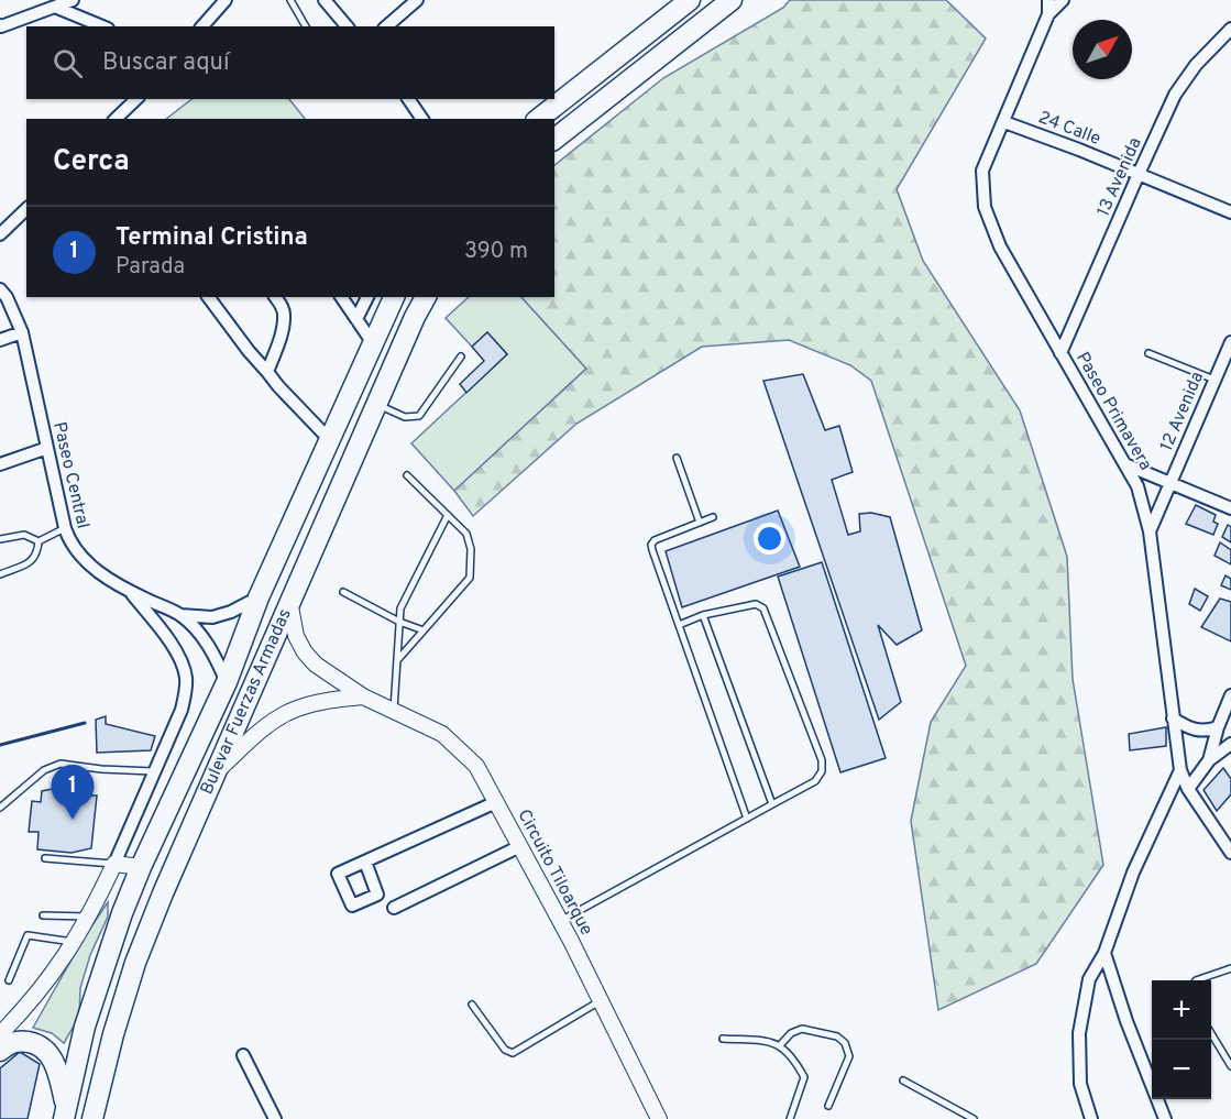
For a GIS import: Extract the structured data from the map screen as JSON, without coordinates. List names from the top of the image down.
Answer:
{
  "streets": {
    "highway": ["Bulevar Fuerzas Armadas"],
    "street": [
      "24 Calle",
      "13 Avenida",
      "Paseo Primavera",
      "12 Avenida",
      "Paseo Central",
      "Circuito Tiloarque"
    ]
  },
  "crossings": [
    ["24 Calle", "13 Avenida"],
    ["24 Calle", "Paseo Primavera"],
    ["13 Avenida", "Paseo Primavera"],
    ["Paseo Primavera", "12 Avenida"],
    ["Paseo Central", "Bulevar Fuerzas Armadas"],
    ["Bulevar Fuerzas Armadas", "Circuito Tiloarque"]
  ],
  "north": "top right",
  "page": {
    "search": "Buscar aquí",
    "heading": "Cerca",
    "list": [
      {
        "mark": "1",
        "name": "Terminal Cristina",
        "note": "Parada",
        "value": "390 m"
      }
    ],
    "pins": "1",
    "map_buttons": ["+", "−"]
  }
}
